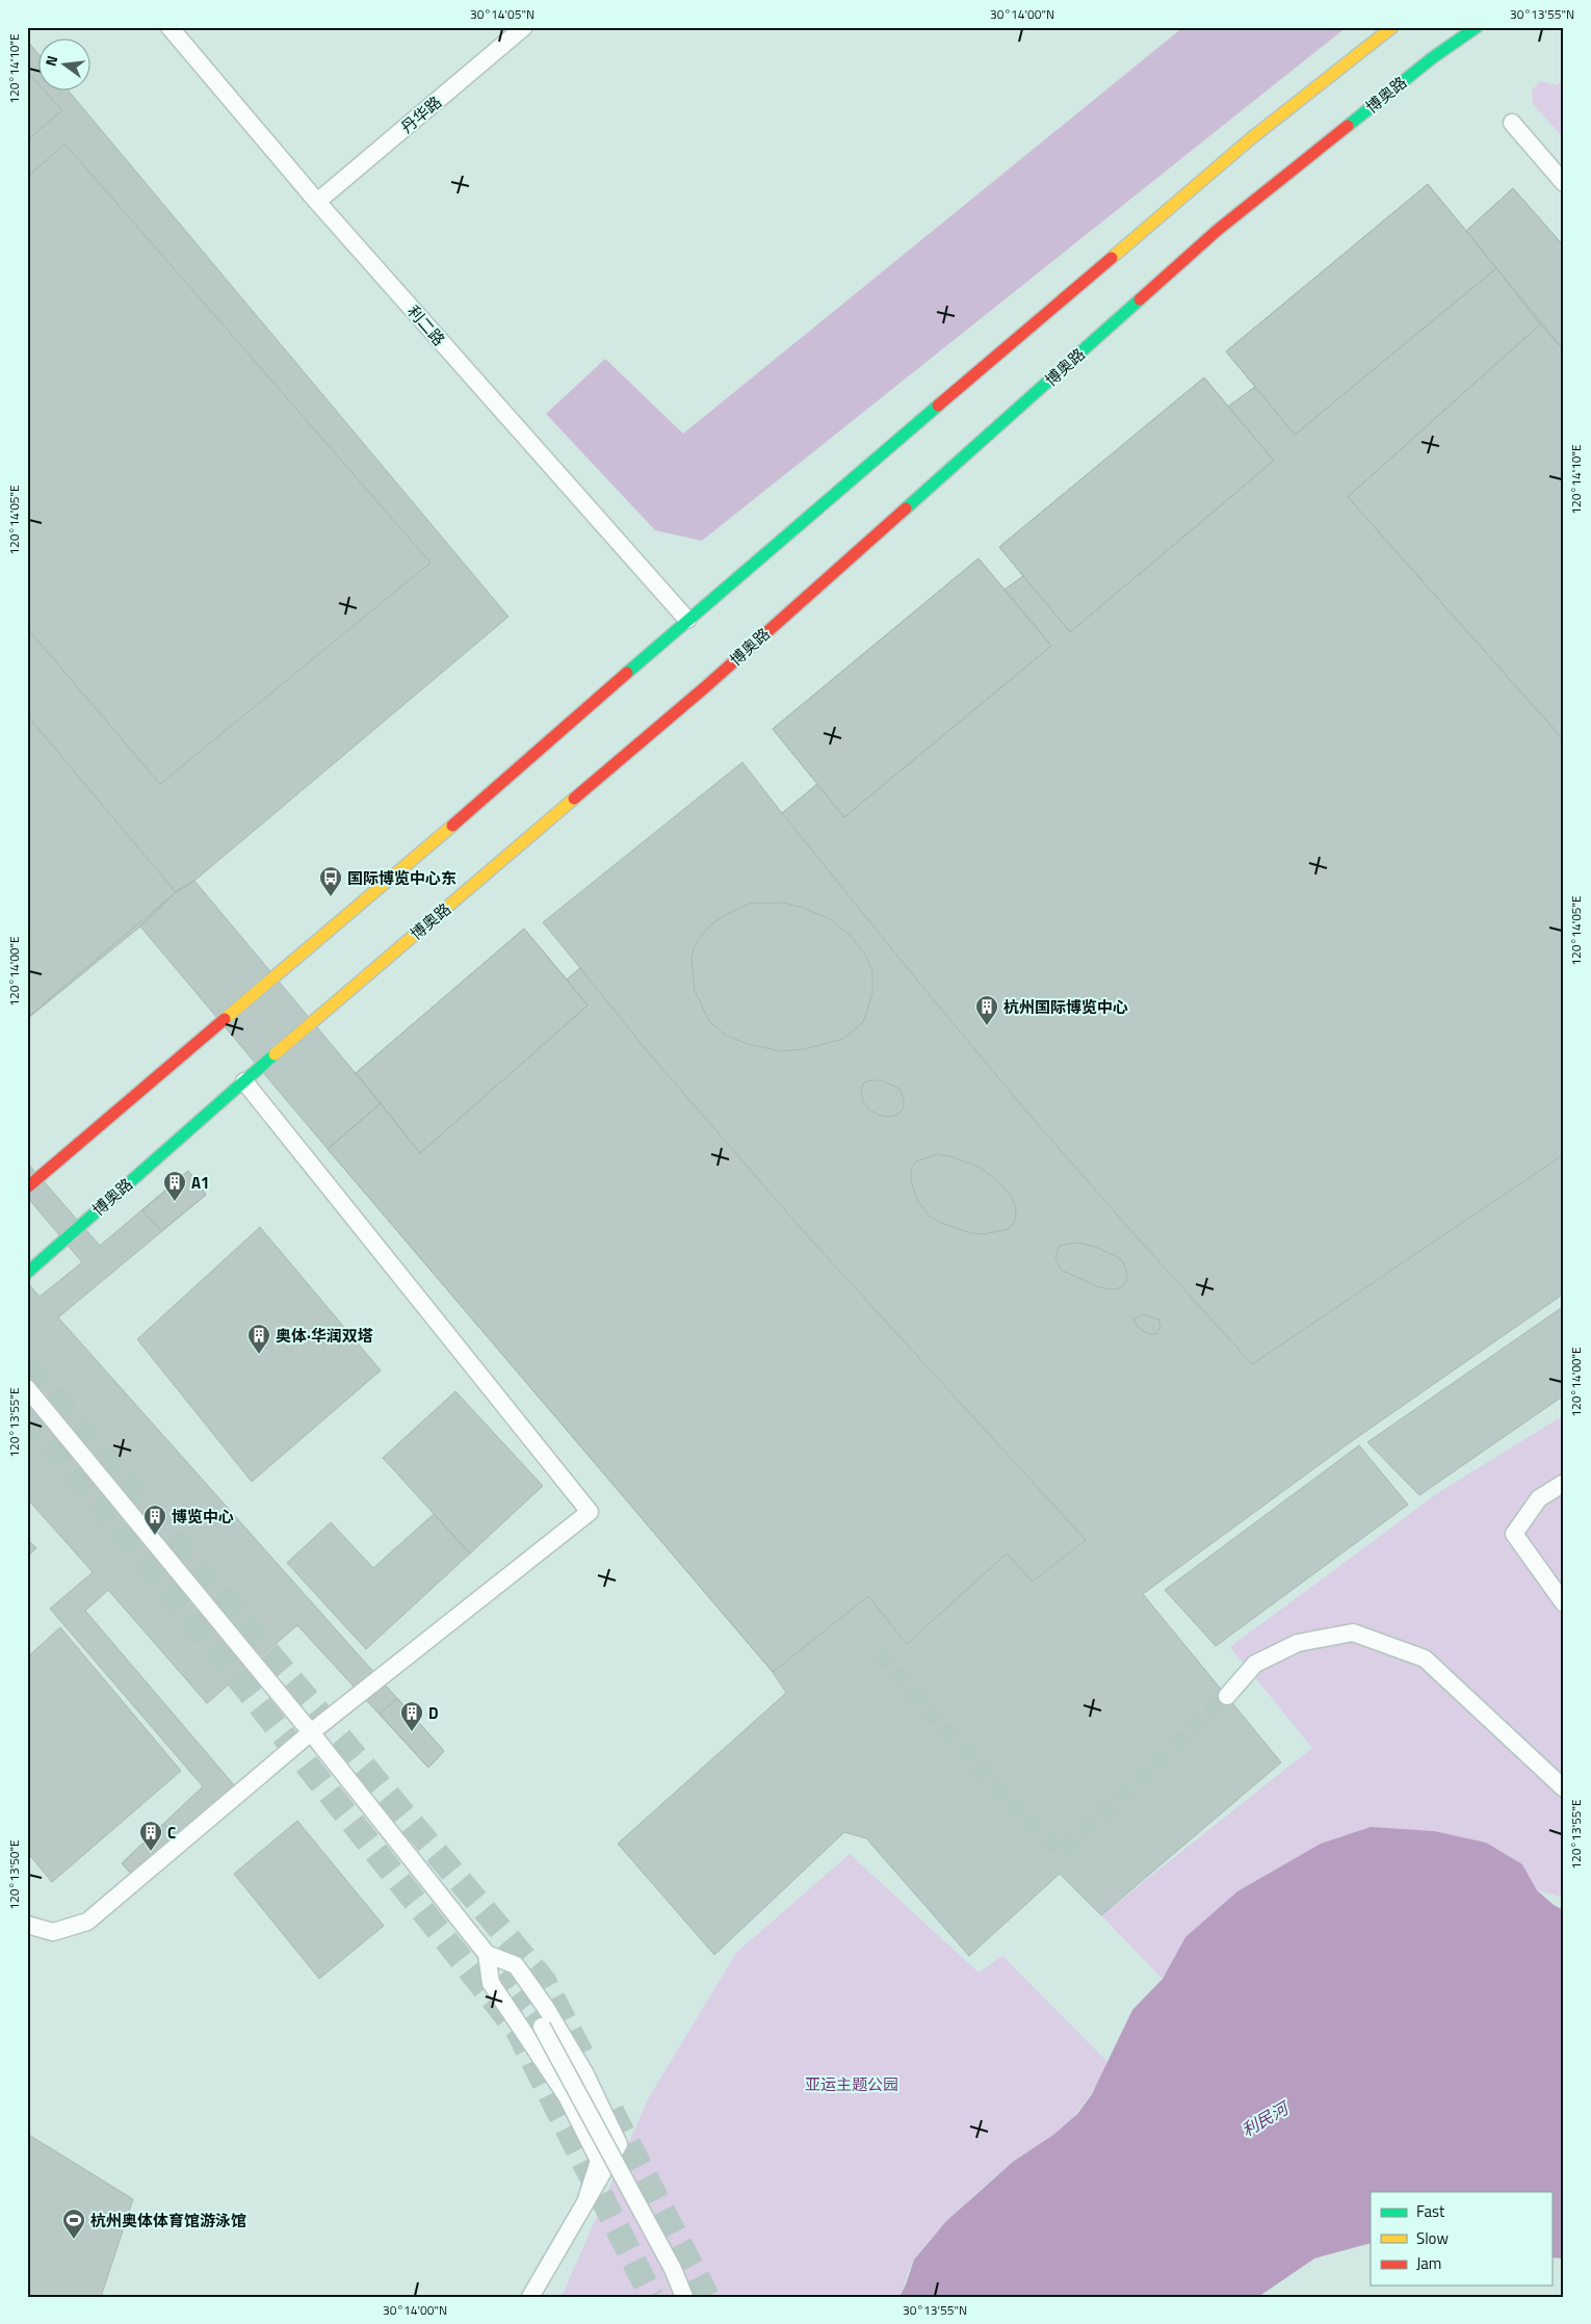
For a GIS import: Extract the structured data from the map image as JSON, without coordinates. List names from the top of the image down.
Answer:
{
  "streets": {
    "main road": ["博奥路"],
    "street": ["丹华路", "利二路"]
  },
  "crossings": [
    ["丹华路", "利二路"]
  ],
  "water": ["利民河"],
  "parks": ["亚运主题公园"],
  "places": {
    "bus stop": ["国际博览中心东"],
    "building": [
      "杭州国际博览中心",
      "A1",
      "奥体·华润双塔",
      "博览中心",
      "D",
      "C"
    ],
    "sports": ["杭州奥体体育馆游泳馆"]
  },
  "legend": ["Fast", "Slow", "Jam"],
  "north": "left",
  "coordinates": [
    "30°14'05\"N",
    "30°14'00\"N",
    "30°13'55\"N",
    "120°14'10\"E",
    "120°14'05\"E",
    "120°14'00\"E",
    "120°13'55\"E",
    "120°13'50\"E"
  ]
}
